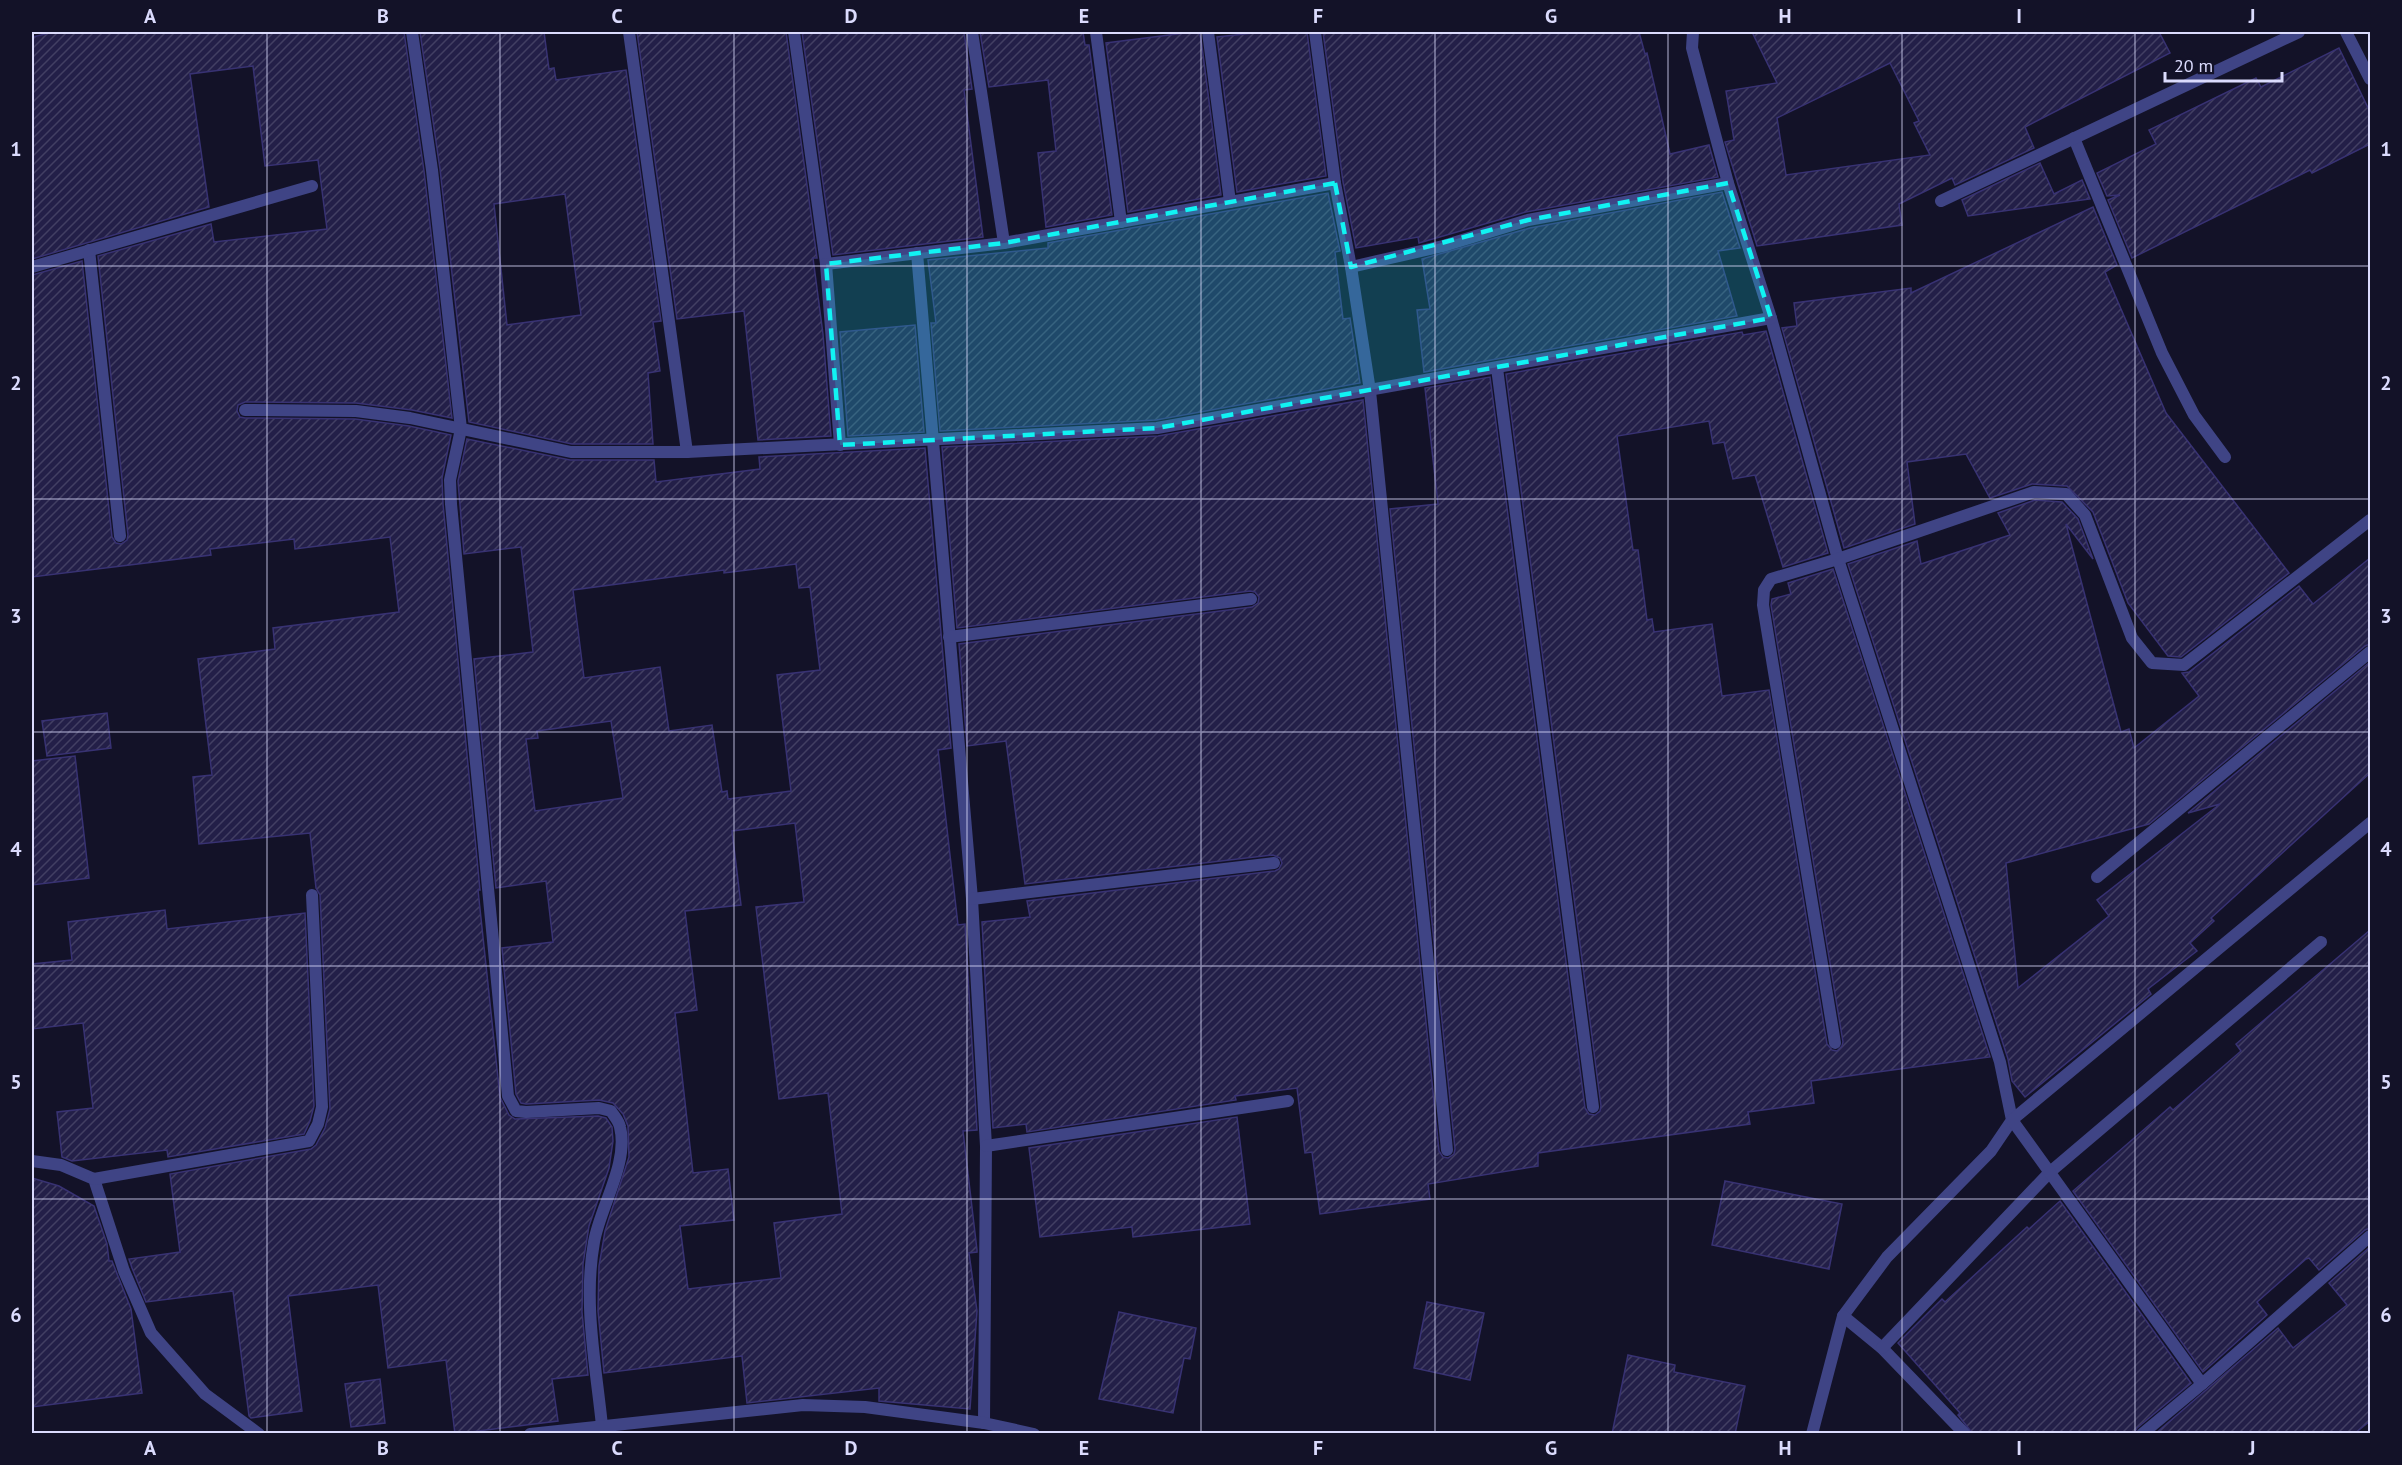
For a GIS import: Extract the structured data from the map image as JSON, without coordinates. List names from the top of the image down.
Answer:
{
  "scale_bar": "20 m",
  "grid": {
    "columns": [
      "A",
      "B",
      "C",
      "D",
      "E",
      "F",
      "G",
      "H",
      "I",
      "J"
    ],
    "rows": [
      "1",
      "2",
      "3",
      "4",
      "5",
      "6"
    ]
  }
}
